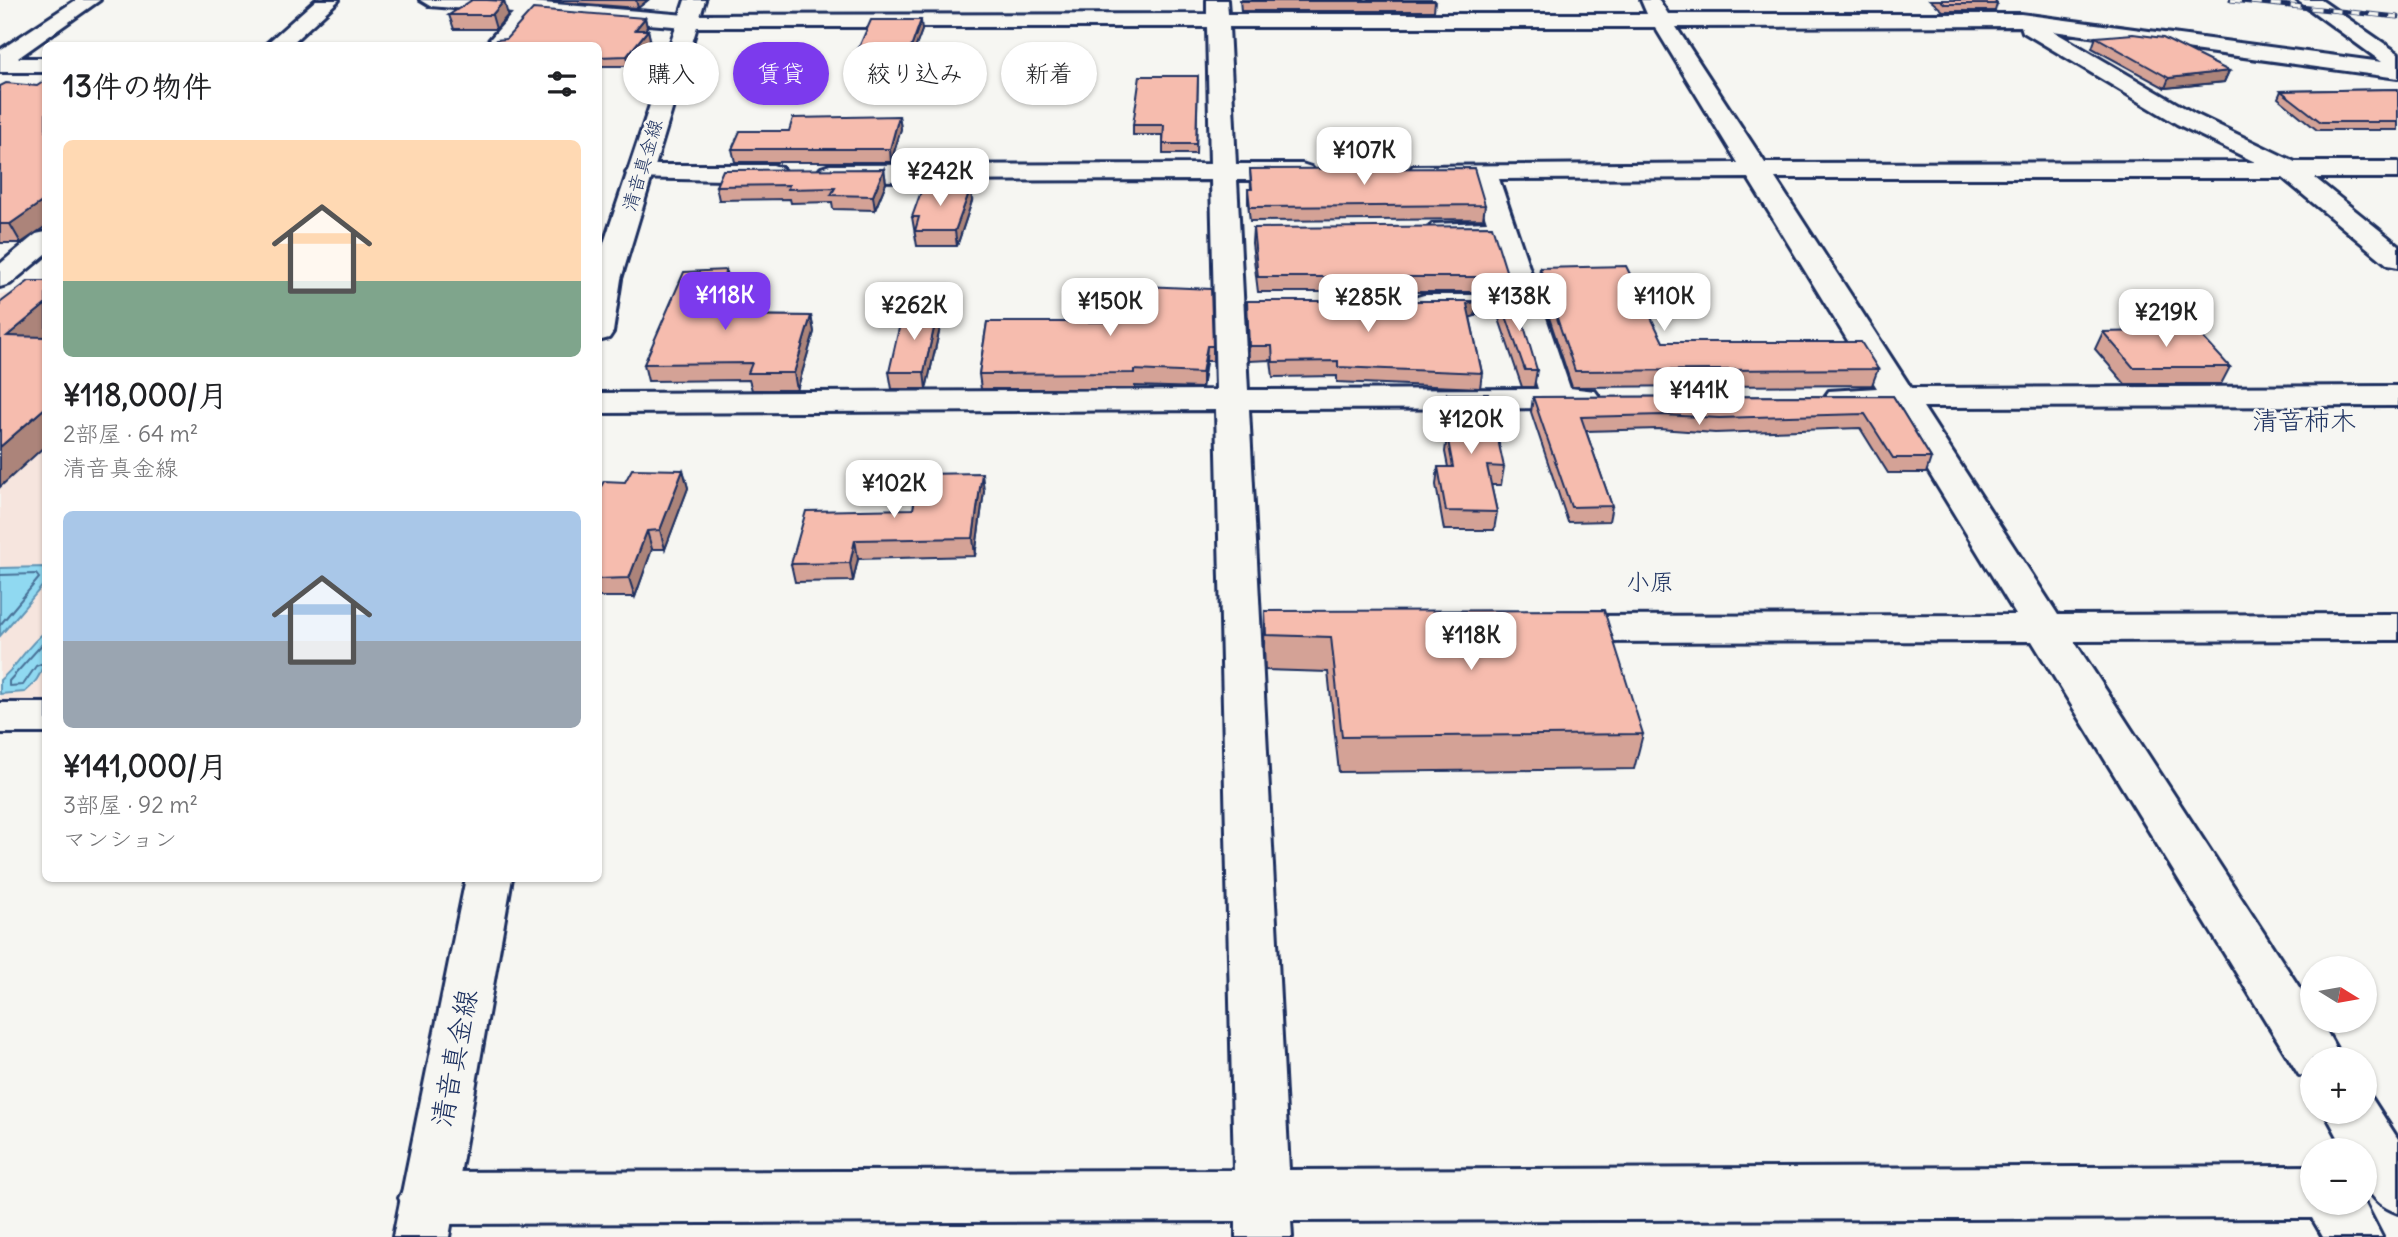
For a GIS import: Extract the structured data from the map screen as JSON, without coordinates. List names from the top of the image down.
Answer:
{
  "streets": {
    "street": ["清音真金線"]
  },
  "districts": ["清音柿木", "小原"],
  "north": "right",
  "page": {
    "chip": [
      "購入",
      "賃貸",
      "絞り込み",
      "新着"
    ],
    "heading": "13件の物件",
    "list": [
      {
        "name": "¥118,000/月",
        "note": "2部屋 · 64 m² · 清音真金線"
      },
      {
        "name": "¥141,000/月",
        "note": "3部屋 · 92 m² · マンション"
      }
    ],
    "price": [
      "¥107K",
      "¥242K",
      "¥118K",
      "¥138K",
      "¥110K",
      "¥285K",
      "¥150K",
      "¥262K",
      "¥219K",
      "¥141K",
      "¥120K",
      "¥102K",
      "¥118K"
    ],
    "map_buttons": ["+", "−"]
  }
}
